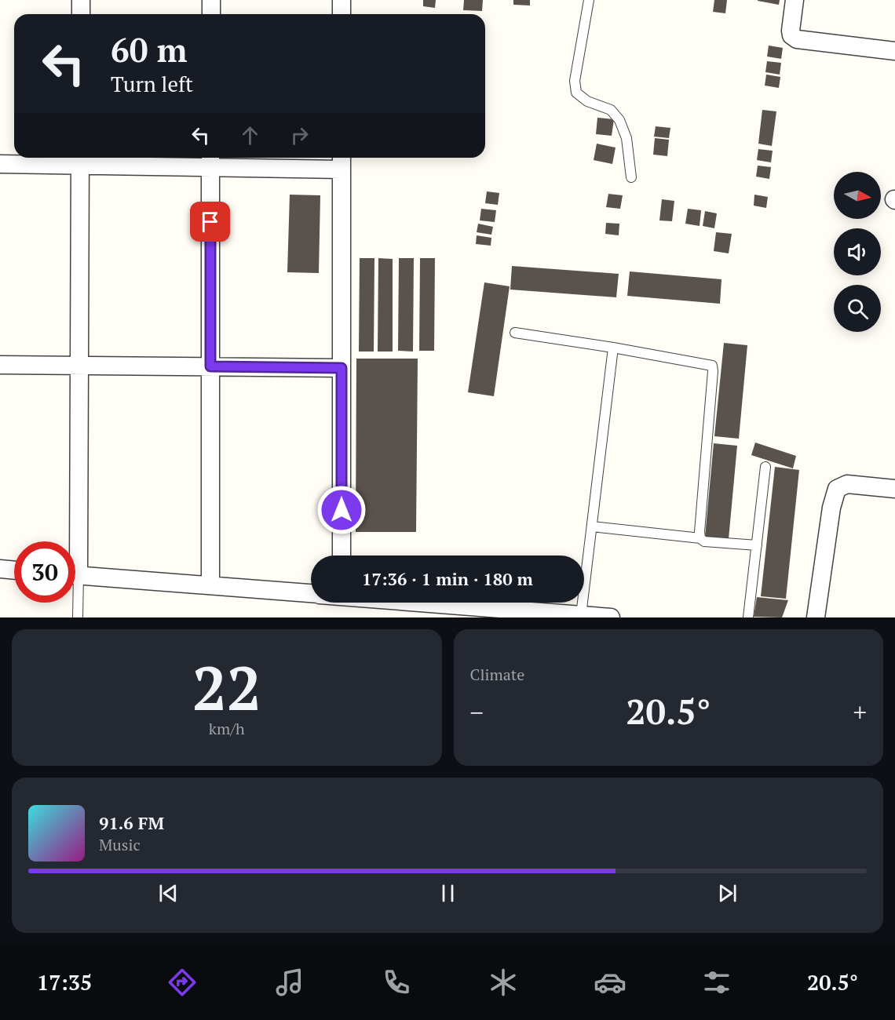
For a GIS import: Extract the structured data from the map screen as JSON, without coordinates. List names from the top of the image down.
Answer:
{
  "north": "right",
  "page": {
    "turn": ["60 m", "Turn left"],
    "limit": "30",
    "trip": "17:36 · 1 min · 180 m",
    "tile": [
      ["22", "km/h"],
      "Climate"
    ],
    "heat": ["−", "20.5°", "+"],
    "song": ["91.6 FM", "Music"],
    "tabs": ["17:35", "20.5°"]
  }
}
